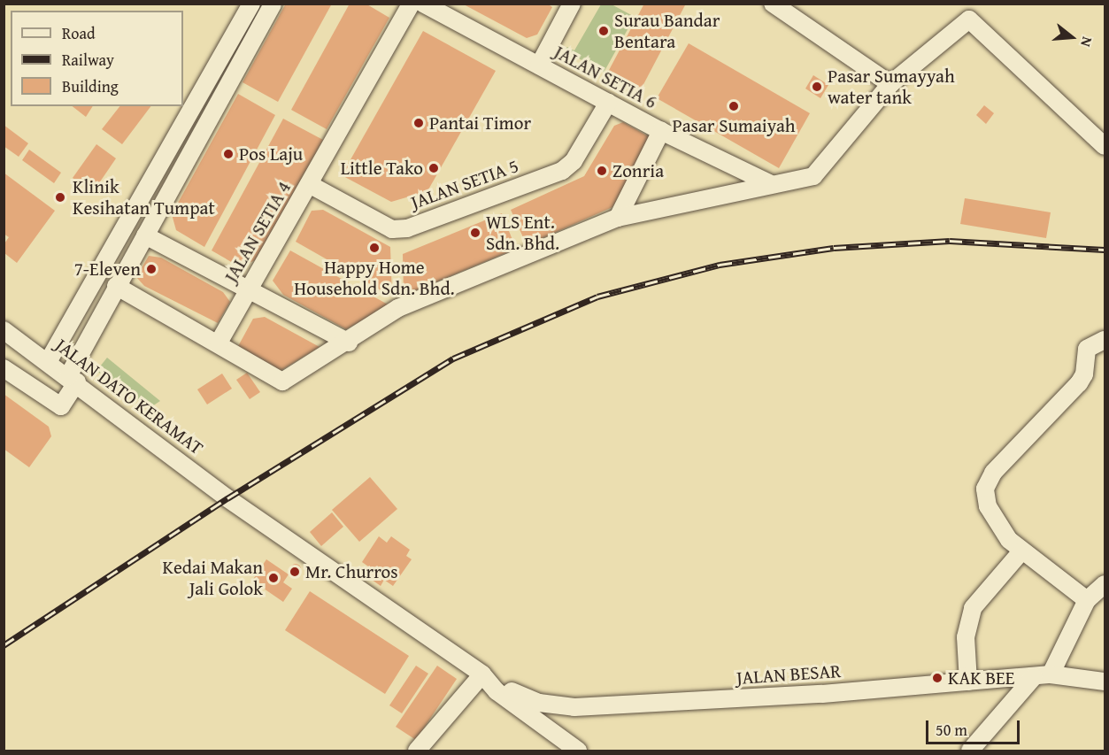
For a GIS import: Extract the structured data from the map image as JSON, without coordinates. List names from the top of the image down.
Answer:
{
  "streets": {
    "street": [
      "JALAN SETIA 6",
      "JALAN SETIA 5",
      "JALAN SETIA 4",
      "JALAN DATO KERAMAT",
      "JALAN BESAR"
    ]
  },
  "crossings": [
    ["JALAN SETIA 6", "JALAN SETIA 5"],
    ["JALAN SETIA 5", "JALAN SETIA 4"],
    ["JALAN DATO KERAMAT", "JALAN BESAR"]
  ],
  "places": [
    "Surau Bandar Bentara",
    "Pasar Sumayyah water tank",
    "Pasar Sumaiyah",
    "Pantai Timor",
    "Pos Laju",
    "Little Tako",
    "Zonria",
    "Klinik Kesihatan Tumpat",
    "WLS Ent. Sdn. Bhd.",
    "Happy Home Household Sdn. Bhd.",
    "7-Eleven",
    "Mr. Churros",
    "Kedai Makan Jali Golok",
    "KAK BEE"
  ],
  "legend": ["Road", "Railway", "Building"],
  "scale_bar": "50 m",
  "north": "right"
}
